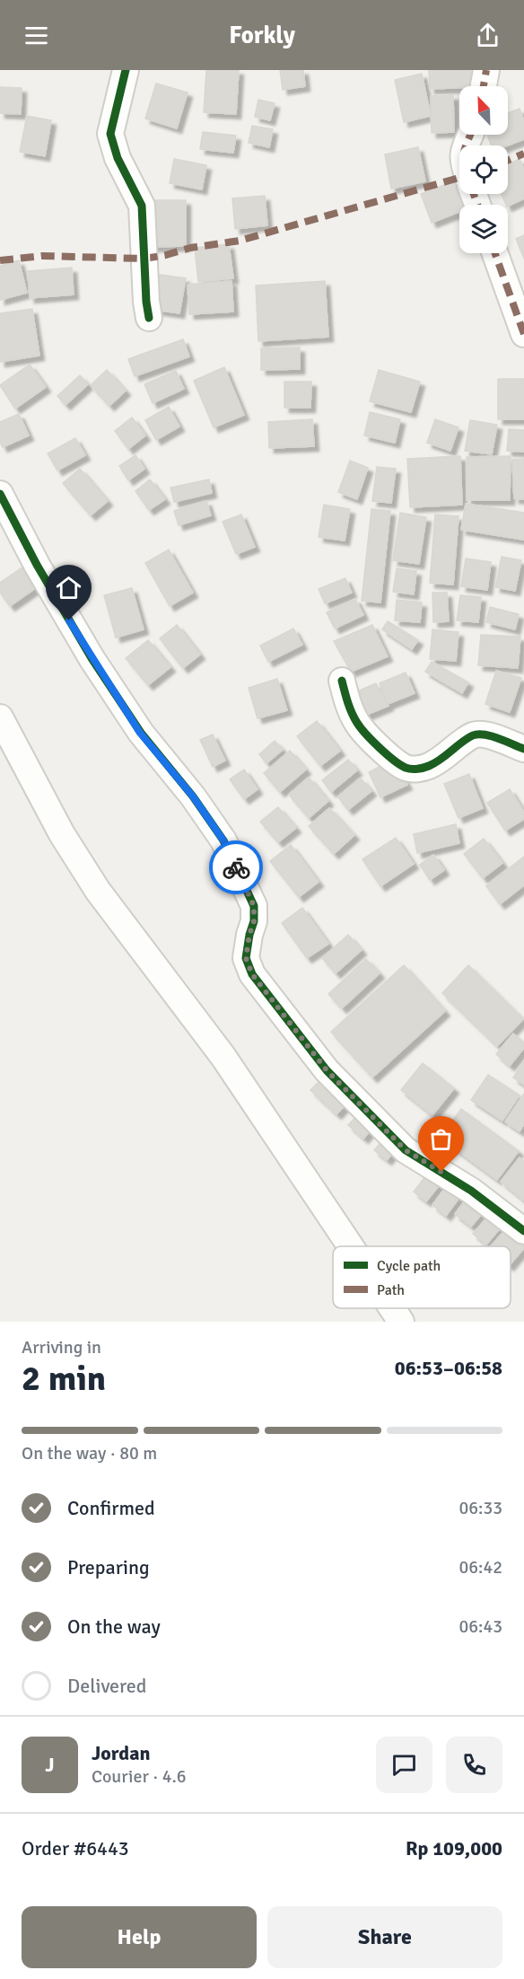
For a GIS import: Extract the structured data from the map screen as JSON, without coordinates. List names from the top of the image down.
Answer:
{
  "legend": ["Cycle path", "Path"],
  "north": "top left",
  "page": {
    "header": "Forkly",
    "heading": ["2 min", "Arriving in", "06:53–06:58"],
    "panel": [
      "Jordan",
      "Courier · 4.6",
      "Order #6443",
      "Rp 109,000"
    ],
    "bar": "On the way · 80 m",
    "list": [
      ["Confirmed", "06:33"],
      ["Preparing", "06:42"],
      ["On the way", "06:43"],
      "Delivered"
    ],
    "round": "J",
    "buttons": ["Help", "Share"]
  }
}
